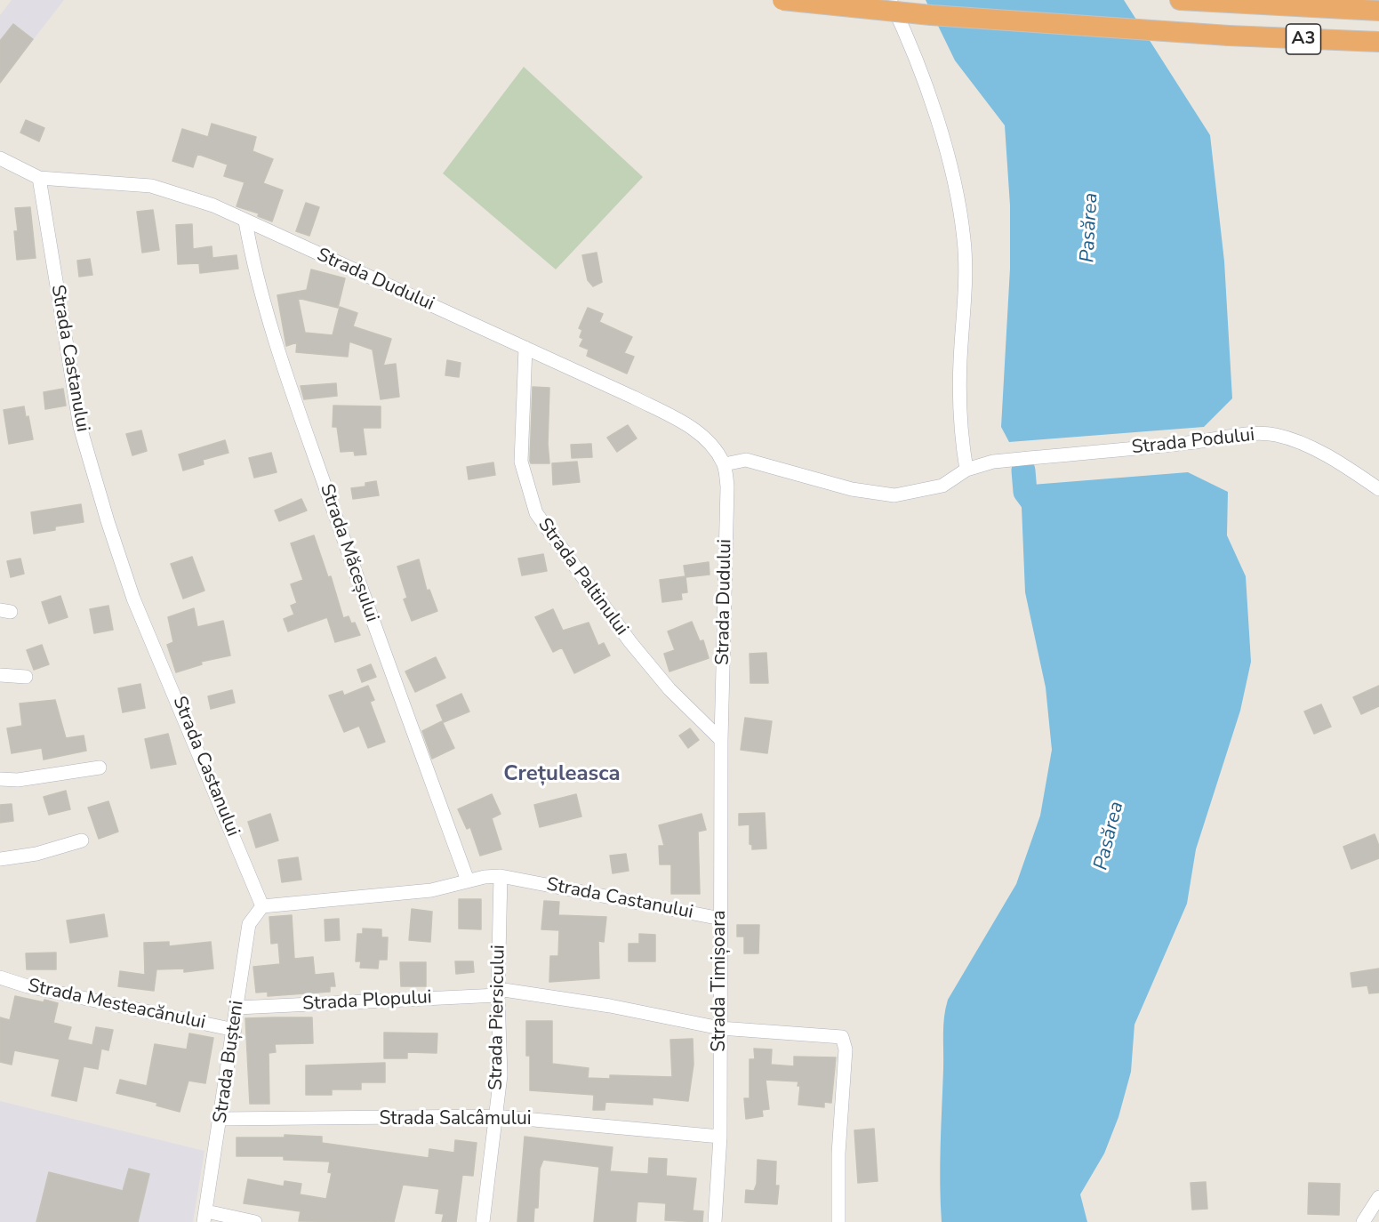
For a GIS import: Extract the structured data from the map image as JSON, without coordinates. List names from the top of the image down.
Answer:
{
  "streets": {
    "highway": ["A3"],
    "street": [
      "Strada Dudului",
      "Strada Castanului",
      "Strada Podului",
      "Strada Măceșului",
      "Strada Paltinului",
      "Strada Timișoara",
      "Strada Plopului",
      "Strada Mesteacănului",
      "Strada Piersicului",
      "Strada Bușteni",
      "Strada Salcâmului"
    ]
  },
  "crossings": [
    ["Strada Dudului", "Strada Castanului"],
    ["Strada Dudului", "Strada Măceșului"],
    ["Strada Dudului", "Strada Paltinului"],
    ["Strada Dudului", "Strada Timișoara"],
    ["Strada Castanului", "Strada Măceșului"],
    ["Strada Castanului", "Strada Timișoara"],
    ["Strada Castanului", "Strada Piersicului"],
    ["Strada Castanului", "Strada Bușteni"],
    ["Strada Paltinului", "Strada Timișoara"],
    ["Strada Timișoara", "Strada Plopului"],
    ["Strada Timișoara", "Strada Salcâmului"],
    ["Strada Plopului", "Strada Piersicului"],
    ["Strada Plopului", "Strada Bușteni"],
    ["Strada Mesteacănului", "Strada Bușteni"],
    ["Strada Piersicului", "Strada Salcâmului"],
    ["Strada Bușteni", "Strada Salcâmului"]
  ],
  "districts": ["Crețuleasca"],
  "water": ["Pasărea"]
}
